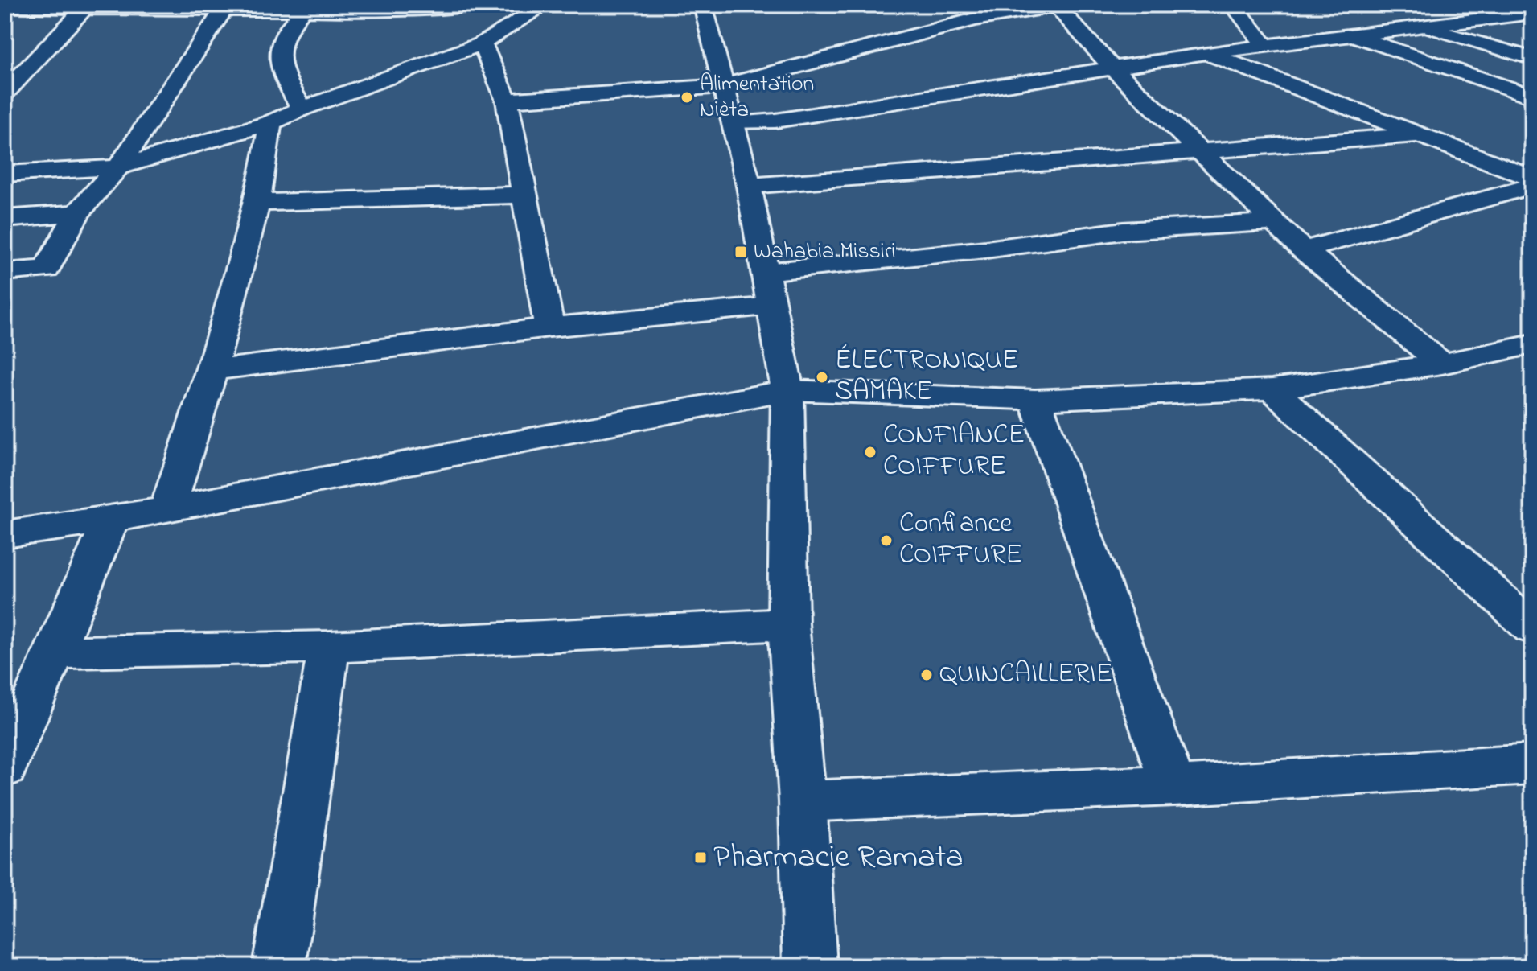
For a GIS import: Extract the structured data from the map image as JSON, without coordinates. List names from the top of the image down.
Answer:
{
  "places": {
    "other": [
      "Alimentation Nièta",
      "ÉLECTRONIQUE SAMAKE",
      "CONFIANCE COIFFURE",
      "Confiance COIFFURE",
      "QUINCAILLERIE"
    ],
    "transit": ["Wahabia Missiri", "Pharmacie Ramata"]
  }
}
